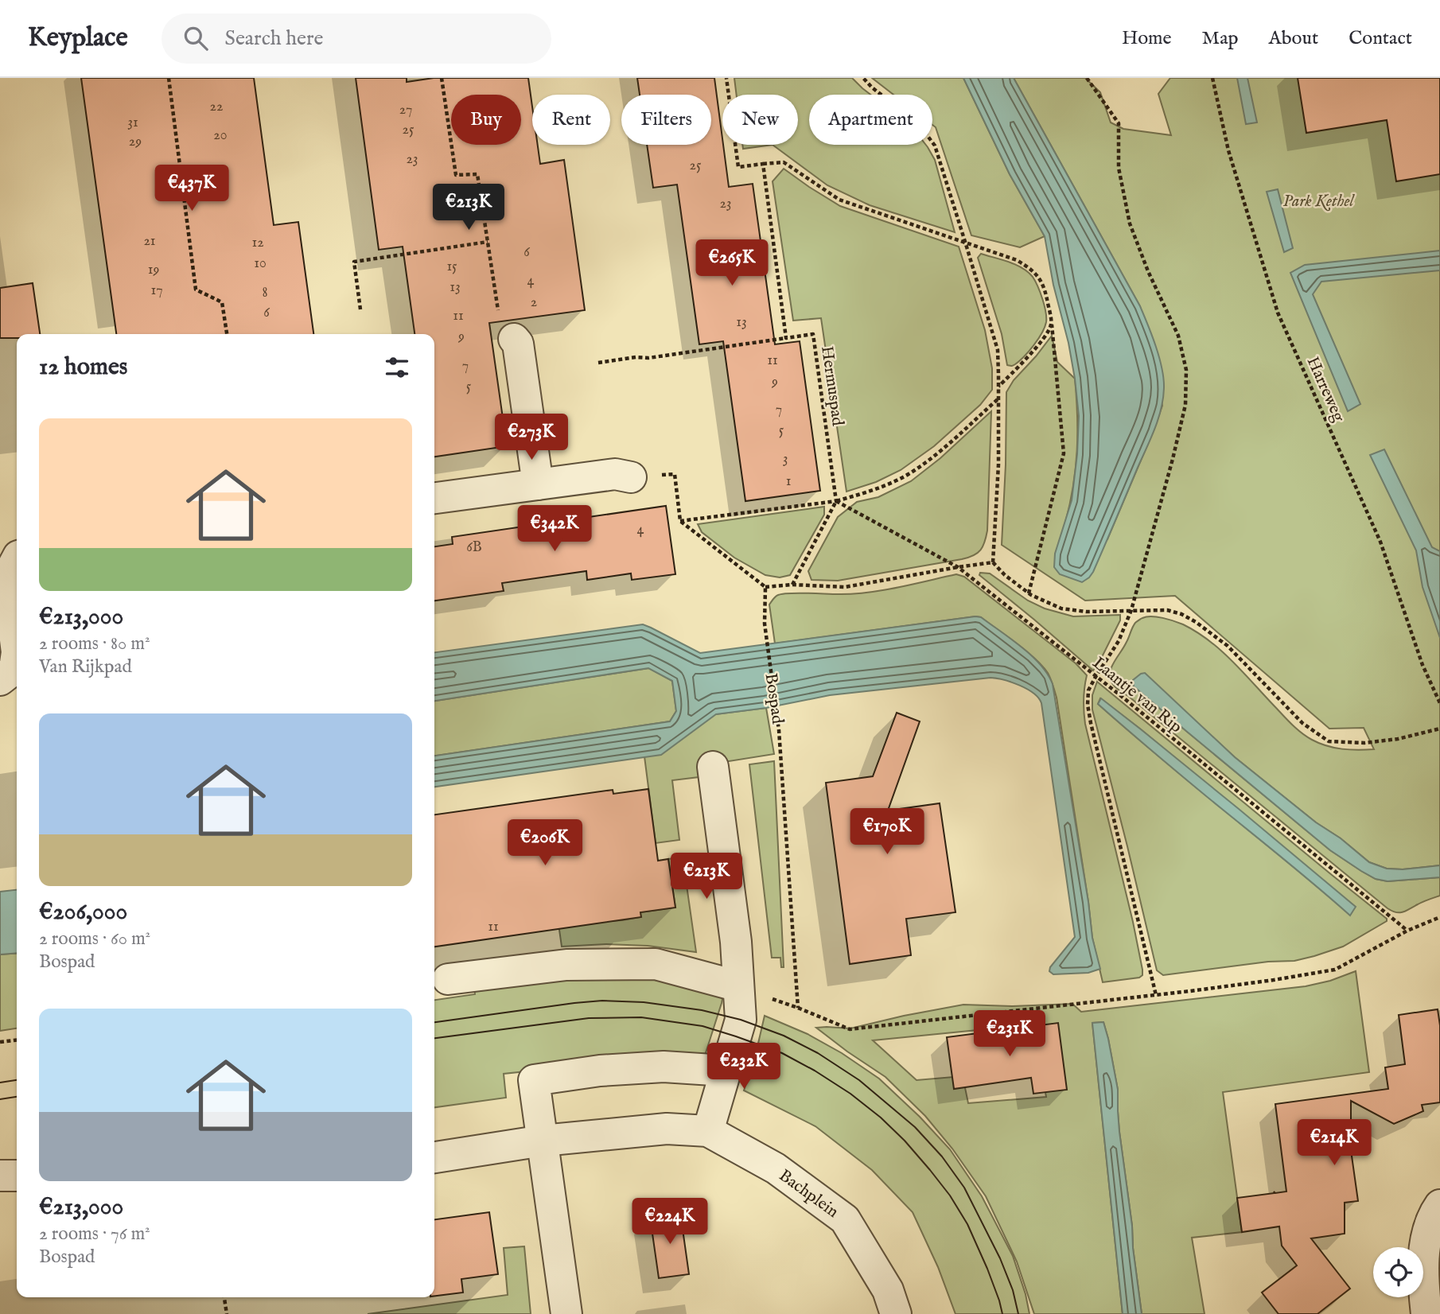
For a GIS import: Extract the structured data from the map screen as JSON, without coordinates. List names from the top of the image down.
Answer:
{
  "streets": {
    "street": ["Bachplein"],
    "path": [
      "Hermuspad",
      "Harreweg",
      "Laantje van Rip",
      "Bospad"
    ]
  },
  "crossings": [
    ["Hermuspad", "Laantje van Rip"]
  ],
  "parks": ["Park Kethel"],
  "house_numbers": [
    "22",
    "27",
    "31",
    "25",
    "20",
    "29",
    "23",
    "25",
    "23",
    "21",
    "12",
    "6",
    "10",
    "15",
    "19",
    "4",
    "13",
    "17",
    "8",
    "2",
    "6",
    "11",
    "13",
    "9",
    "11",
    "7",
    "9",
    "5",
    "7",
    "5",
    "3",
    "1",
    "4",
    "6B",
    "11"
  ],
  "page": {
    "header": "Keyplace",
    "search": "Search here",
    "nav": [
      "Home",
      "Map",
      "About",
      "Contact"
    ],
    "chip": [
      "Buy",
      "Rent",
      "Filters",
      "New",
      "Apartment"
    ],
    "price": [
      "€437K",
      "€213K",
      "€265K",
      "€273K",
      "€342K",
      "€170K",
      "€206K",
      "€213K",
      "€231K",
      "€232K",
      "€214K",
      "€224K"
    ],
    "heading": "12 homes",
    "list": [
      {
        "name": "€213,000",
        "note": "2 rooms · 80 m² · Van Rijkpad"
      },
      {
        "name": "€206,000",
        "note": "2 rooms · 60 m² · Bospad"
      },
      {
        "name": "€213,000",
        "note": "2 rooms · 76 m² · Bospad"
      }
    ]
  }
}
